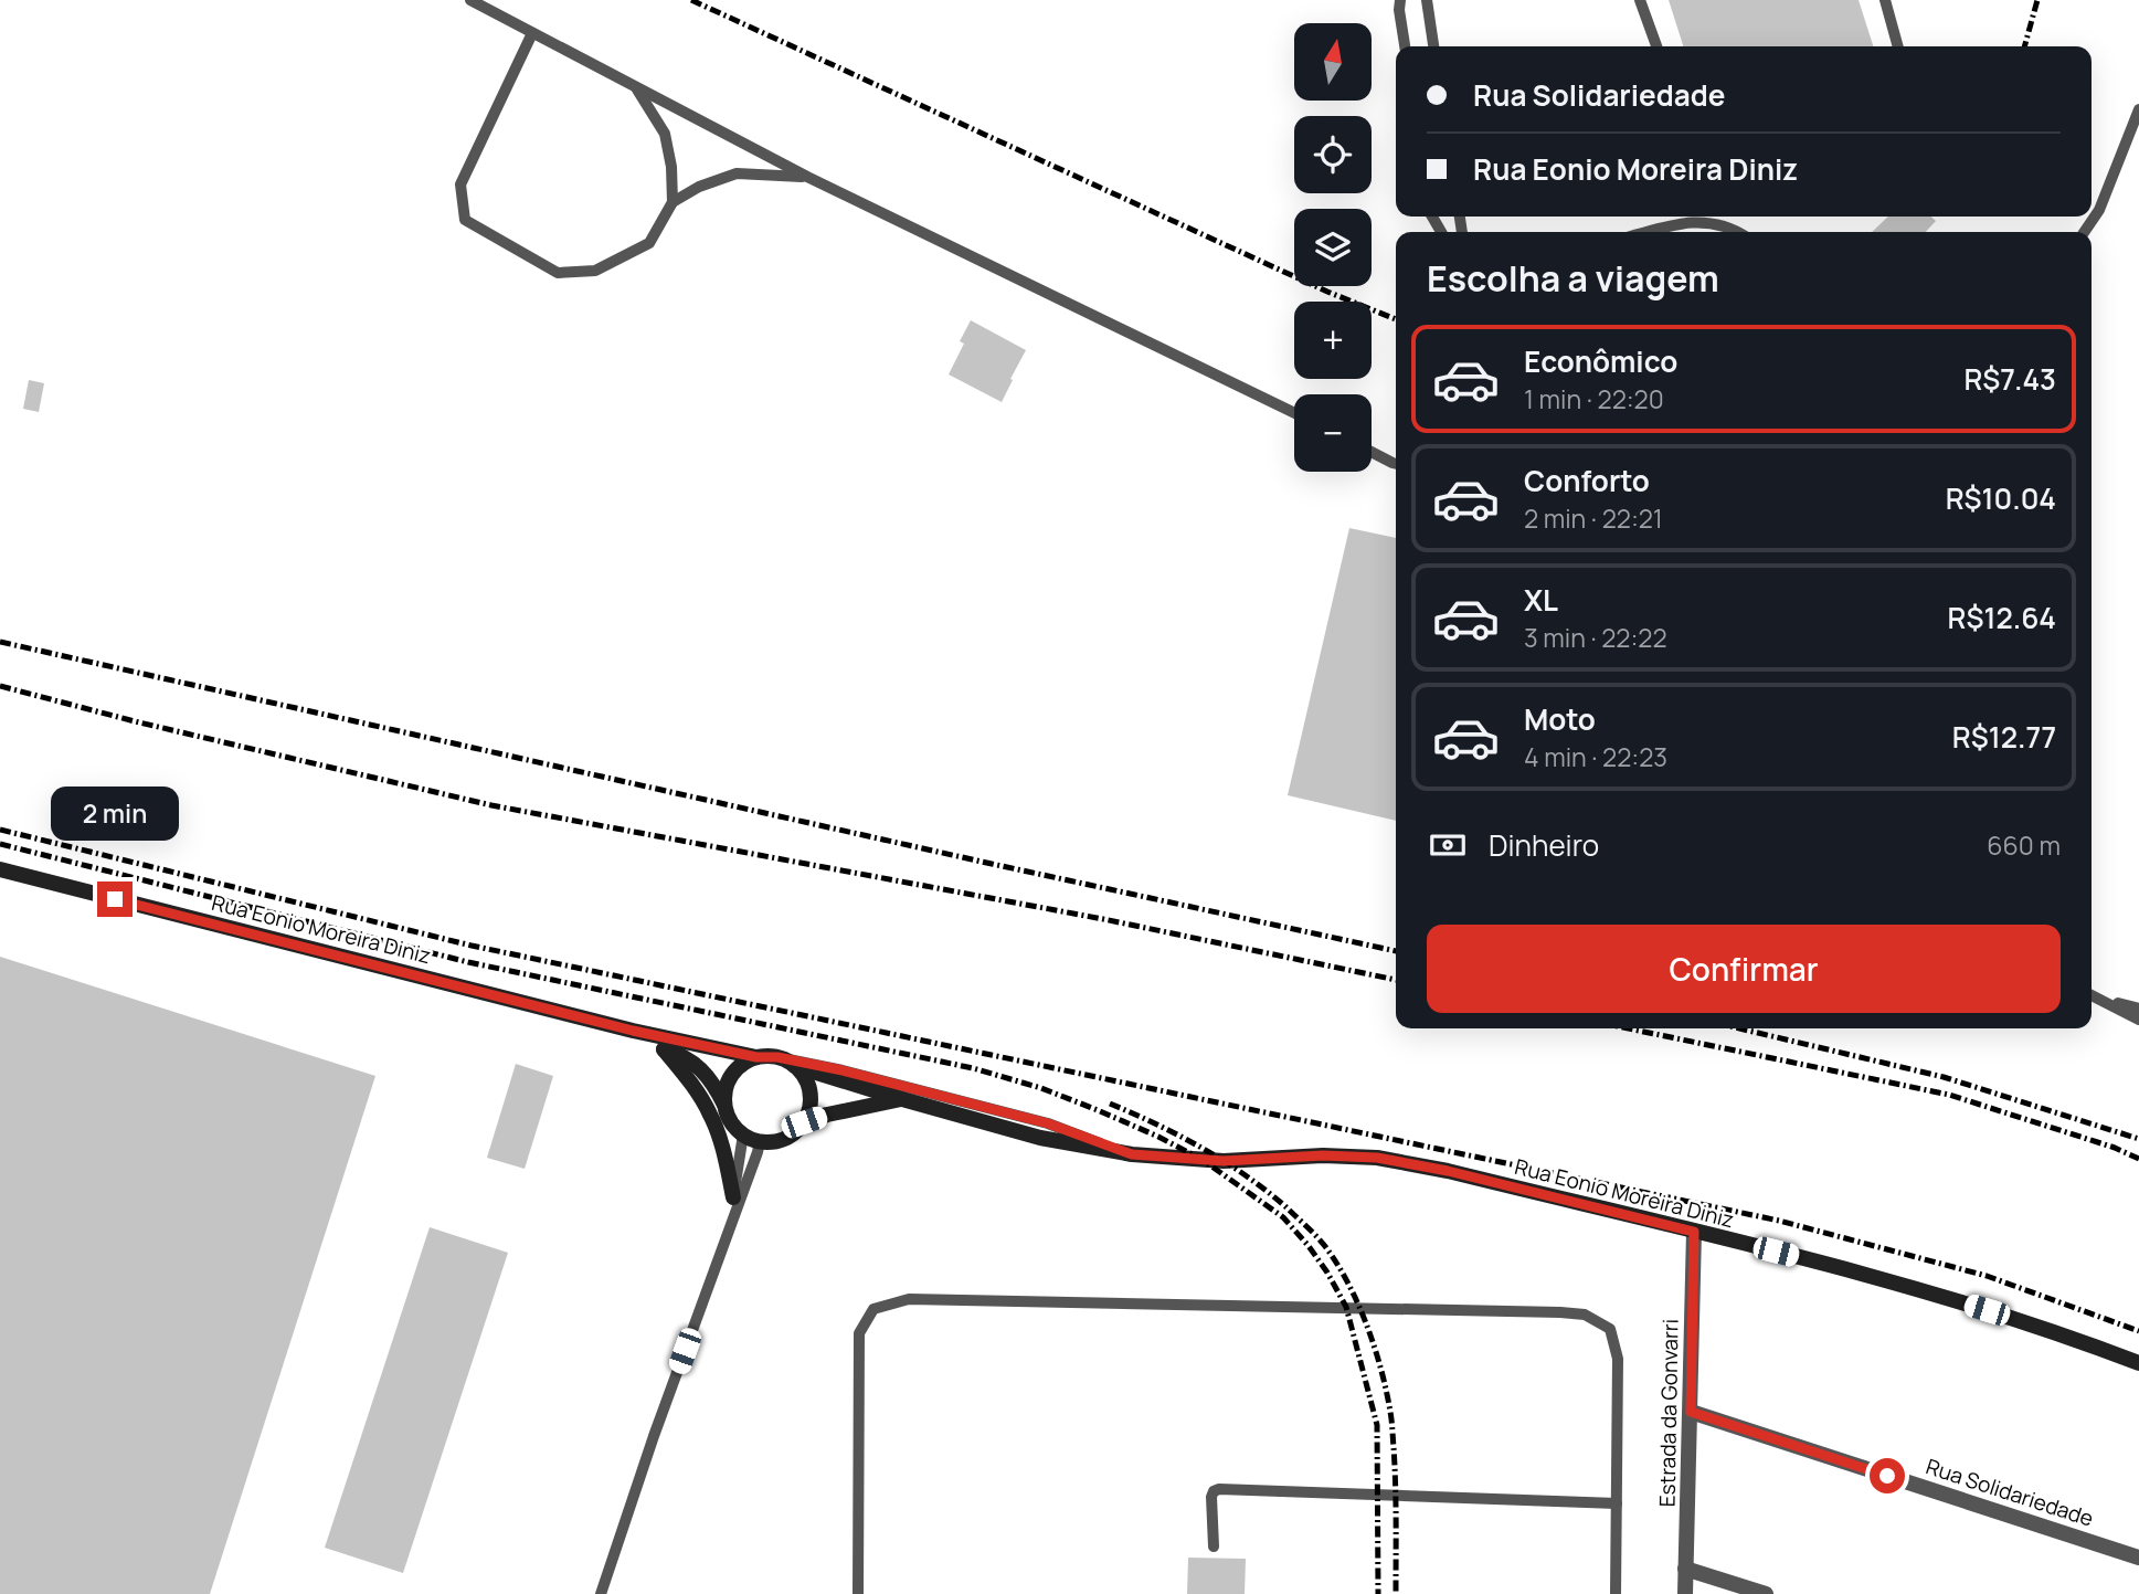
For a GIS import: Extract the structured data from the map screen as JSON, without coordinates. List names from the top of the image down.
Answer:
{
  "streets": {
    "main road": ["Rua Eonio Moreira Diniz"],
    "street": ["Estrada da Gonvarri", "Rua Solidariedade"]
  },
  "crossings": [
    ["Rua Eonio Moreira Diniz", "Estrada da Gonvarri"],
    ["Estrada da Gonvarri", "Rua Solidariedade"]
  ],
  "north": "top",
  "page": {
    "map_buttons": ["+", "−"],
    "banner": ["Rua Solidariedade", "Rua Eonio Moreira Diniz"],
    "heading": "Escolha a viagem",
    "list": [
      {
        "name": "Econômico",
        "note": "1 min · 22:20",
        "value": "R$7.43"
      },
      {
        "name": "Conforto",
        "note": "2 min · 22:21",
        "value": "R$10.04"
      },
      {
        "name": "XL",
        "note": "3 min · 22:22",
        "value": "R$12.64"
      },
      {
        "name": "Moto",
        "note": "4 min · 22:23",
        "value": "R$12.77"
      }
    ],
    "bubble": "2 min",
    "pay": ["Dinheiro", "660 m"],
    "buttons": "Confirmar"
  }
}
